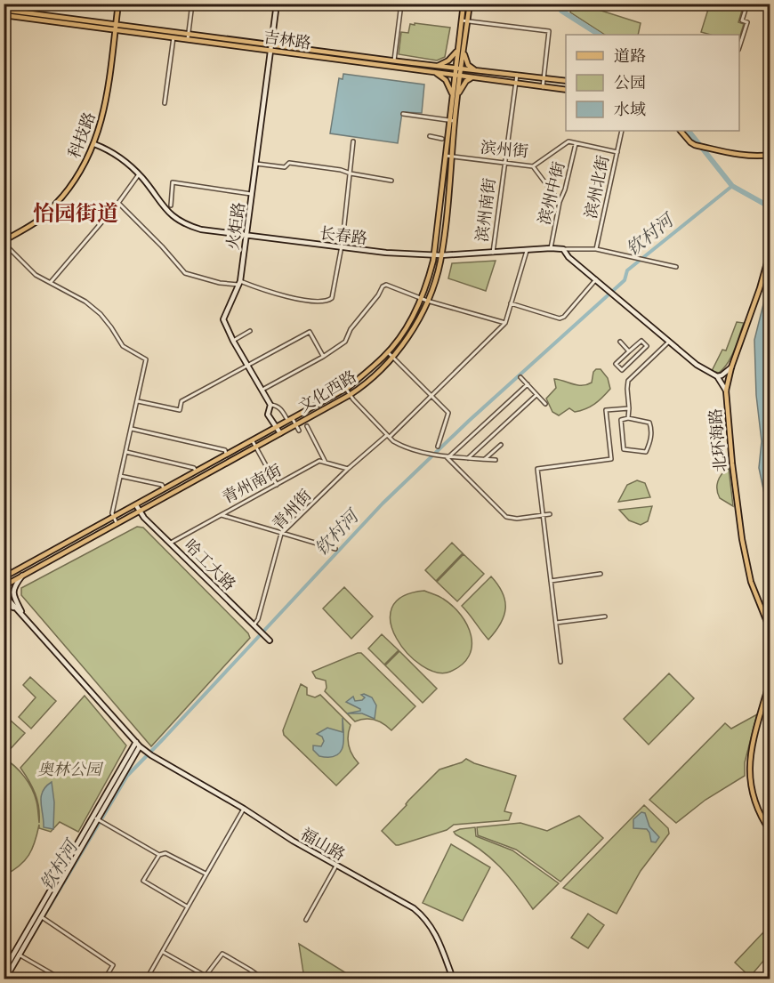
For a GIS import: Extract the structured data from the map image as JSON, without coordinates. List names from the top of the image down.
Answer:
{
  "streets": {
    "main road": [
      "吉林路",
      "科技路",
      "火炬路",
      "长春路",
      "文化西路",
      "北环海路",
      "哈工大路",
      "福山路"
    ],
    "street": [
      "滨州街",
      "滨州北街",
      "滨州中街",
      "滨州南街",
      "青州南街",
      "青州街"
    ]
  },
  "crossings": [
    ["吉林路", "科技路"],
    ["吉林路", "滨州南街"],
    ["吉林路", "火炬路"],
    ["吉林路", "文化西路"],
    ["科技路", "长春路"],
    ["滨州街", "滨州中街"],
    ["滨州街", "滨州南街"],
    ["滨州街", "文化西路"],
    ["滨州中街", "长春路"],
    ["滨州南街", "长春路"],
    ["火炬路", "长春路"],
    ["火炬路", "文化西路"],
    ["长春路", "文化西路"],
    ["长春路", "青州街"],
    ["文化西路", "哈工大路"],
    ["青州南街", "哈工大路"],
    ["青州街", "哈工大路"]
  ],
  "districts": ["怡园街道"],
  "water": ["钦村河"],
  "parks": ["奥林公园"],
  "legend": ["道路", "公园", "水域"]
}
